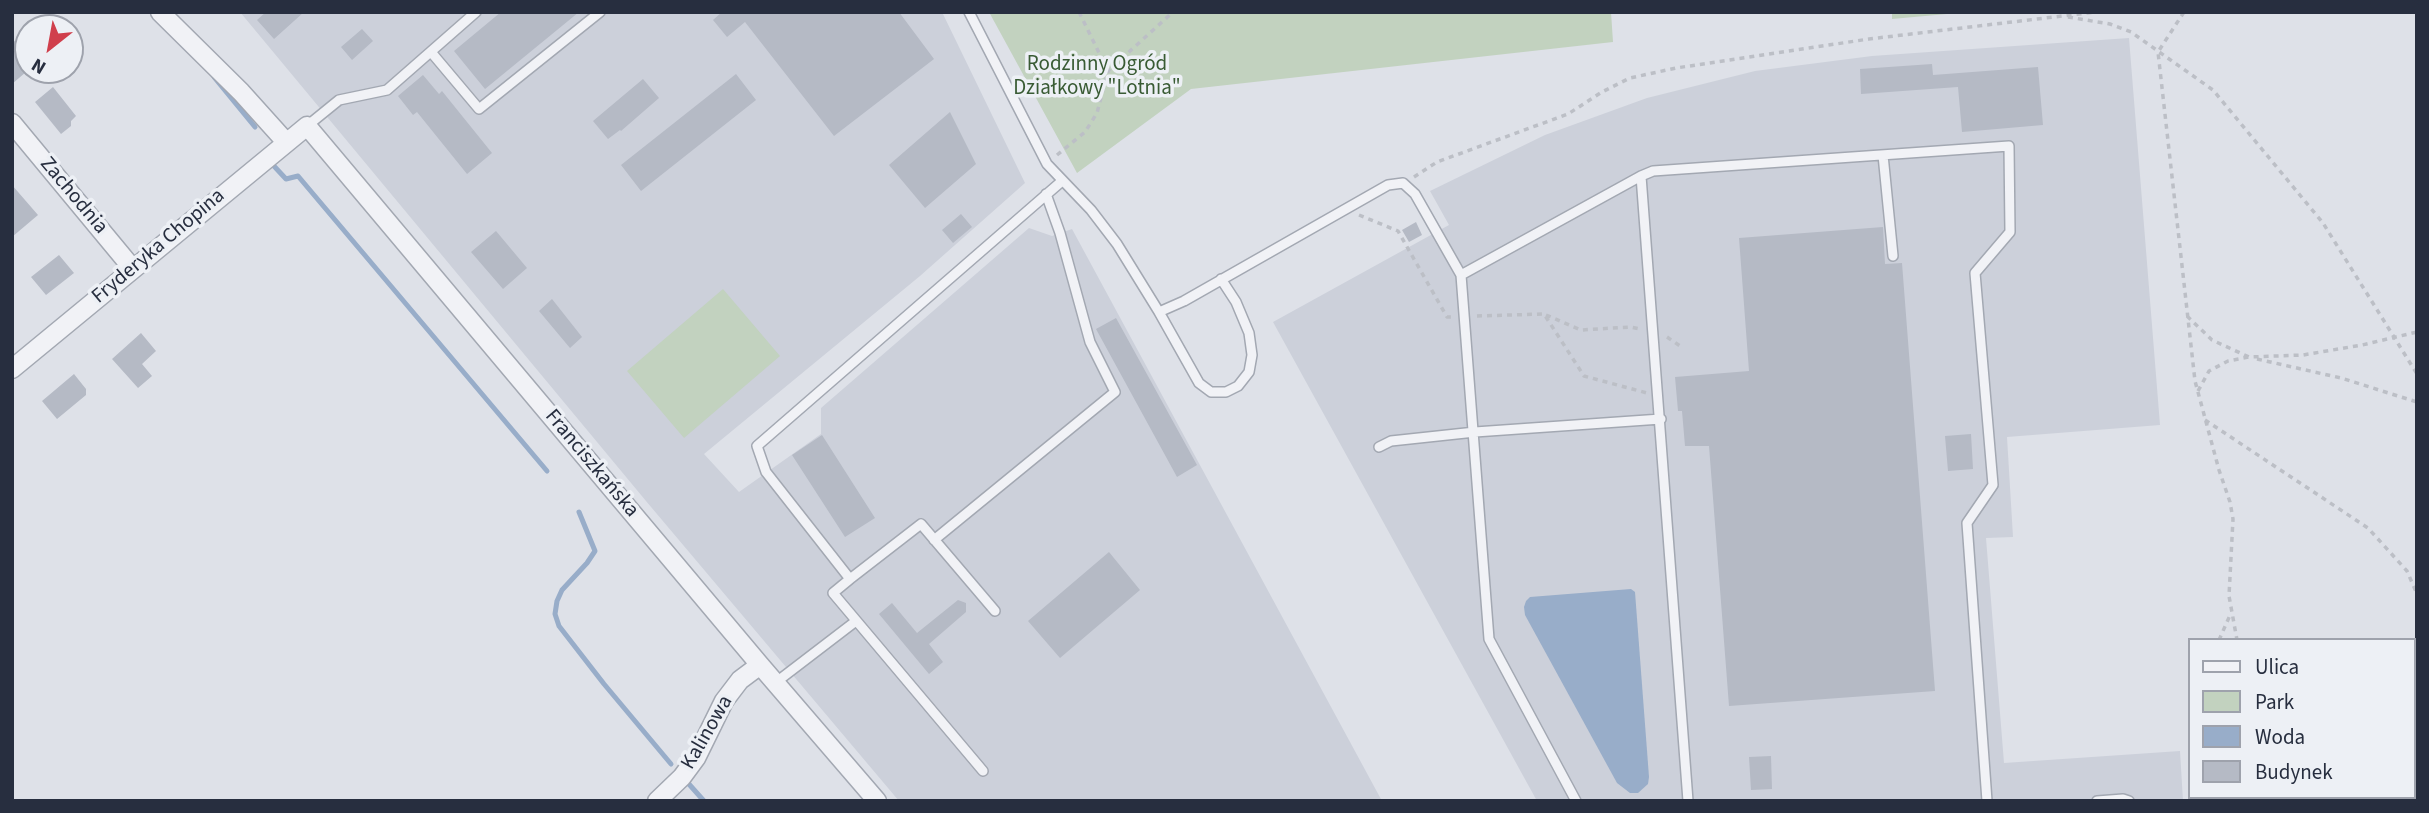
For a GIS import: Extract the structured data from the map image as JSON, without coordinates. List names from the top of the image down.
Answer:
{
  "streets": {
    "street": [
      "Zachodnia",
      "Fryderyka Chopina",
      "Franciszkańska",
      "Kalinowa"
    ]
  },
  "crossings": [
    ["Zachodnia", "Fryderyka Chopina"],
    ["Fryderyka Chopina", "Franciszkańska"],
    ["Franciszkańska", "Kalinowa"]
  ],
  "parks": ["Rodzinny Ogród Działkowy \"Lotnia\""],
  "legend": [
    "Ulica",
    "Park",
    "Woda",
    "Budynek"
  ],
  "north": "bottom left"
}
